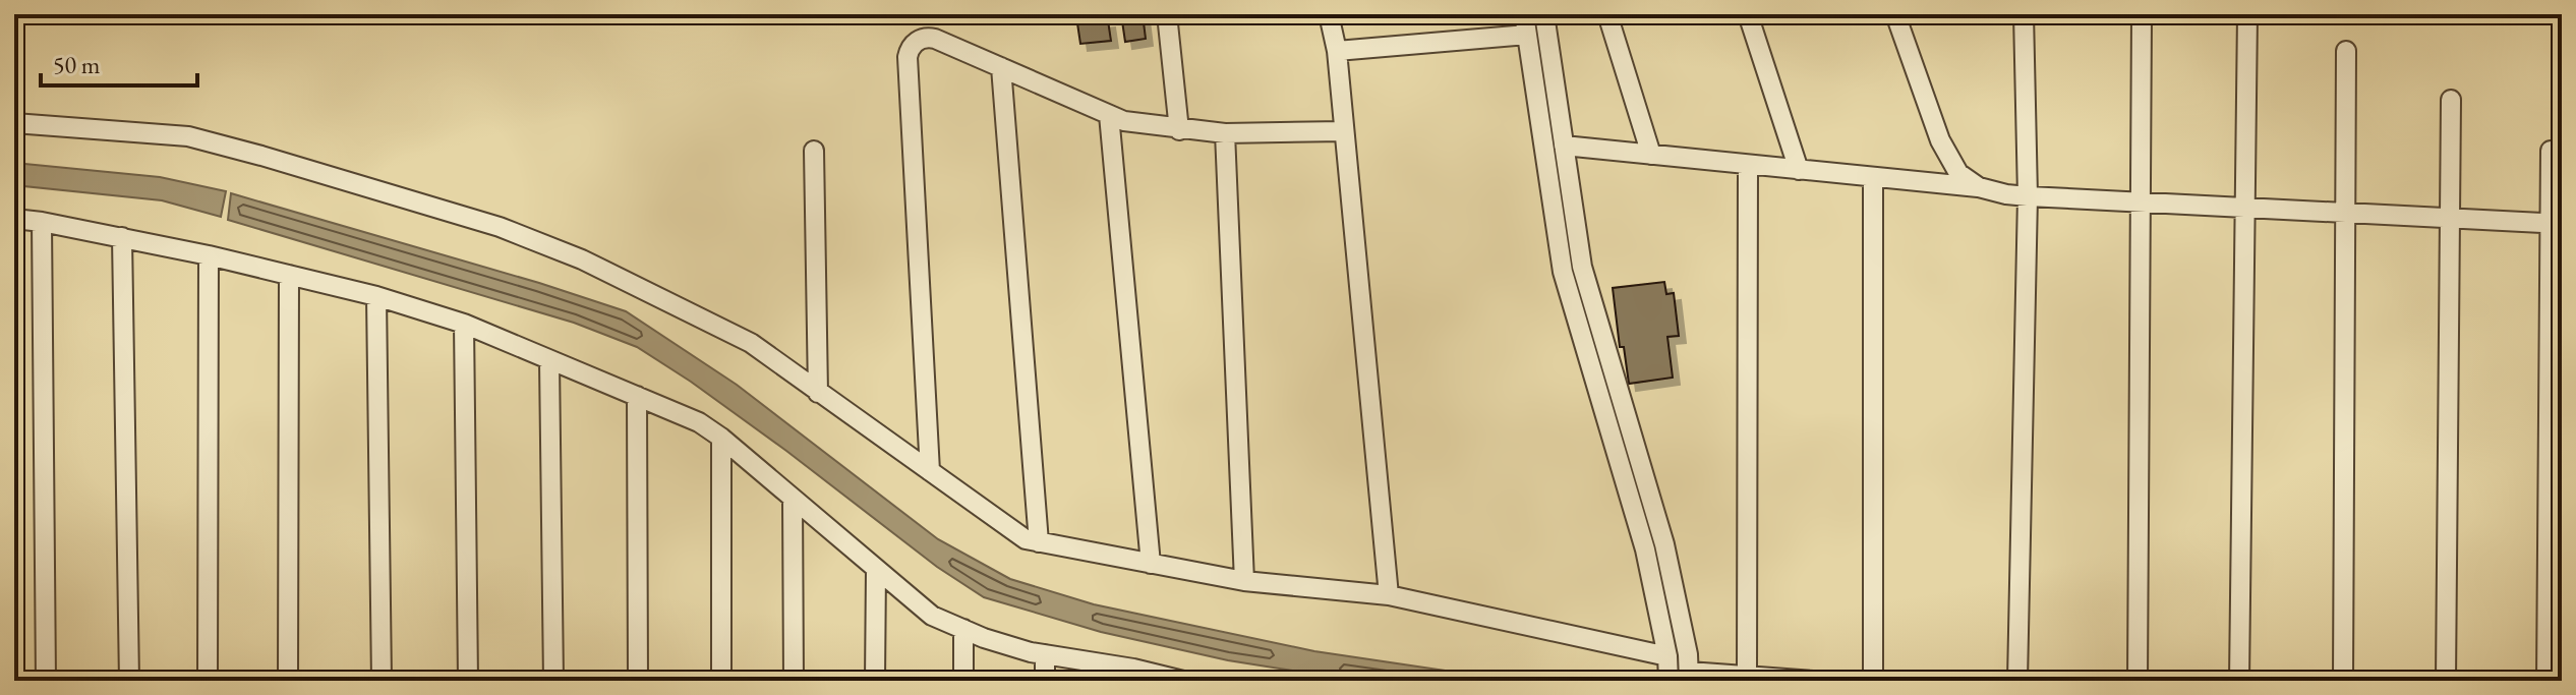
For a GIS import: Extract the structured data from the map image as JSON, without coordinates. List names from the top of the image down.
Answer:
{
  "scale_bar": "50 m"
}
